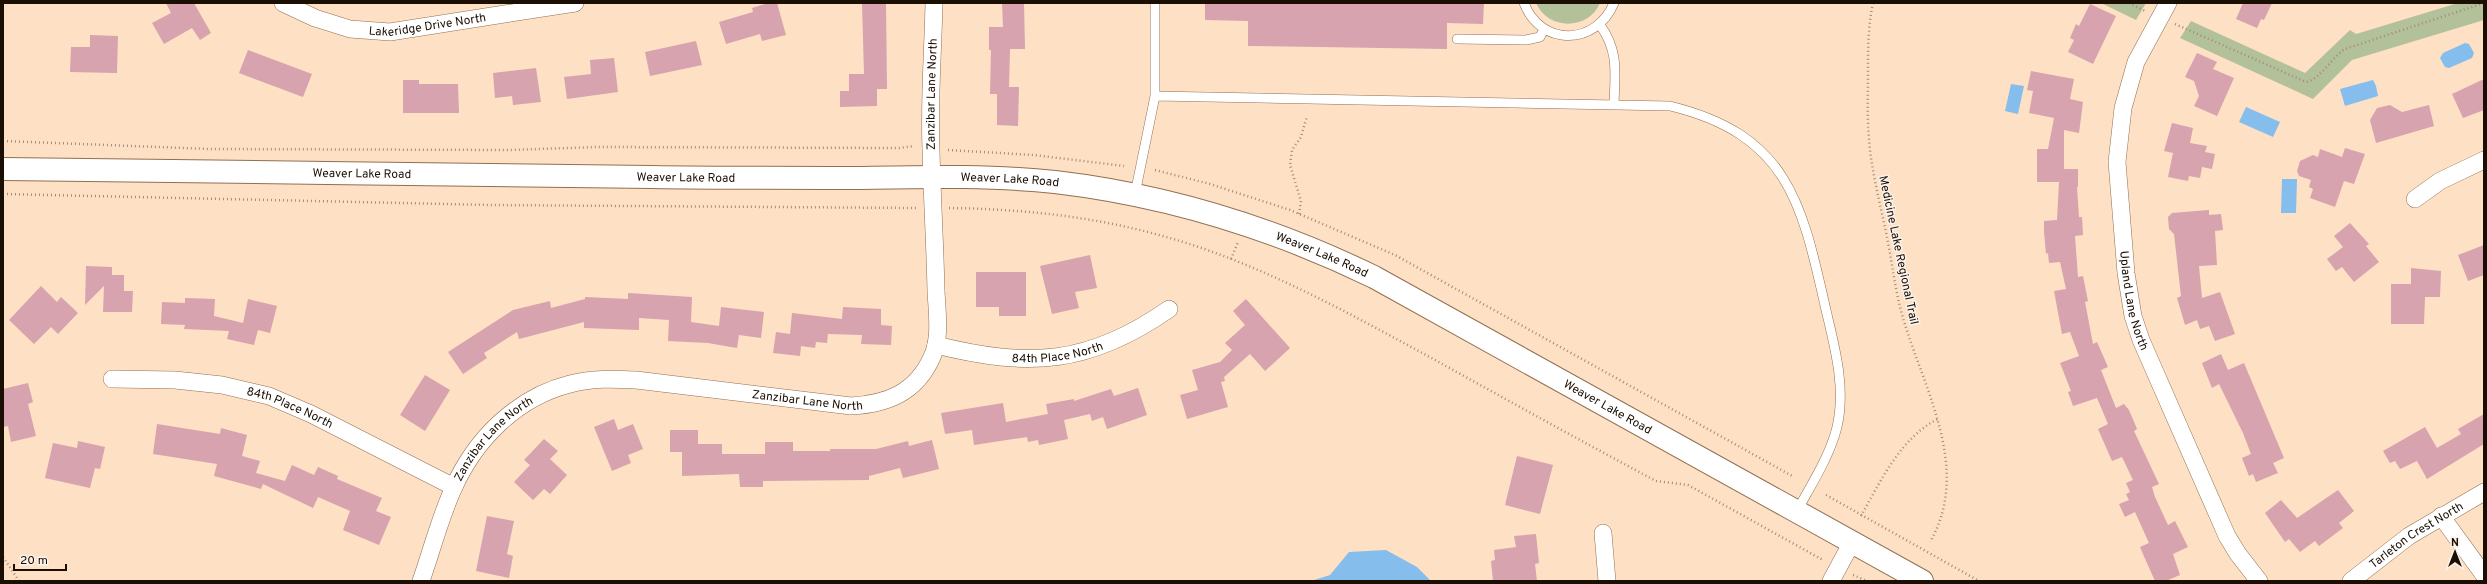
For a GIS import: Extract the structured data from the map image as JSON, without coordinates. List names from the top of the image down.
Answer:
{
  "streets": {
    "main road": ["Weaver Lake Road"],
    "street": [
      "Lakeridge Drive North",
      "Zanzibar Lane North",
      "Upland Lane North",
      "84th Place North",
      "Tarleton Crest North"
    ],
    "path": ["Medicine Lake Regional Trail"]
  },
  "crossings": [
    ["Zanzibar Lane North", "Weaver Lake Road"],
    ["Zanzibar Lane North", "84th Place North"]
  ],
  "scale_bar": "20 m",
  "north": "top"
}
